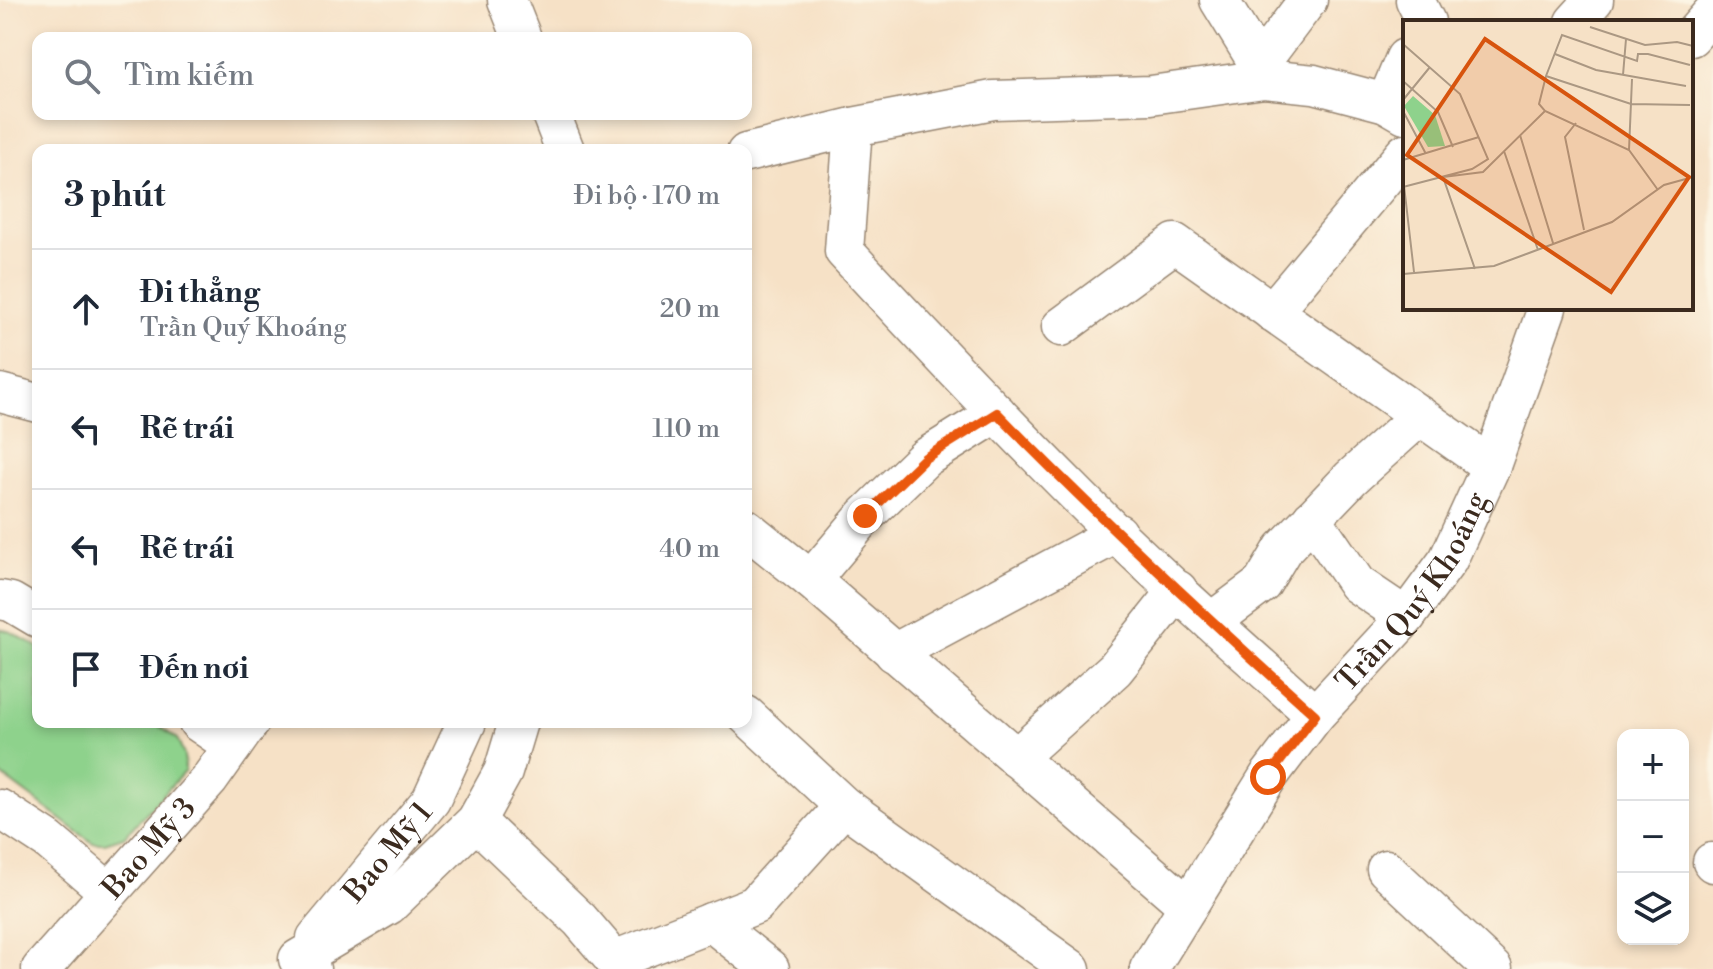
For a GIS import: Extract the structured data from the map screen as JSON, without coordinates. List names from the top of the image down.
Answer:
{
  "streets": {
    "street": ["Trần Quý Khoáng", "Bao Mỹ 3", "Bao Mỹ 1"]
  },
  "page": {
    "search": "Tìm kiếm",
    "heading": ["3 phút", "Đi bộ · 170 m"],
    "list": [
      ["Đi thẳng", "Trần Quý Khoáng", "20 m"],
      ["Rẽ trái", "110 m"],
      ["Rẽ trái", "40 m"],
      "Đến nơi"
    ],
    "map_buttons": ["+", "−"]
  }
}
